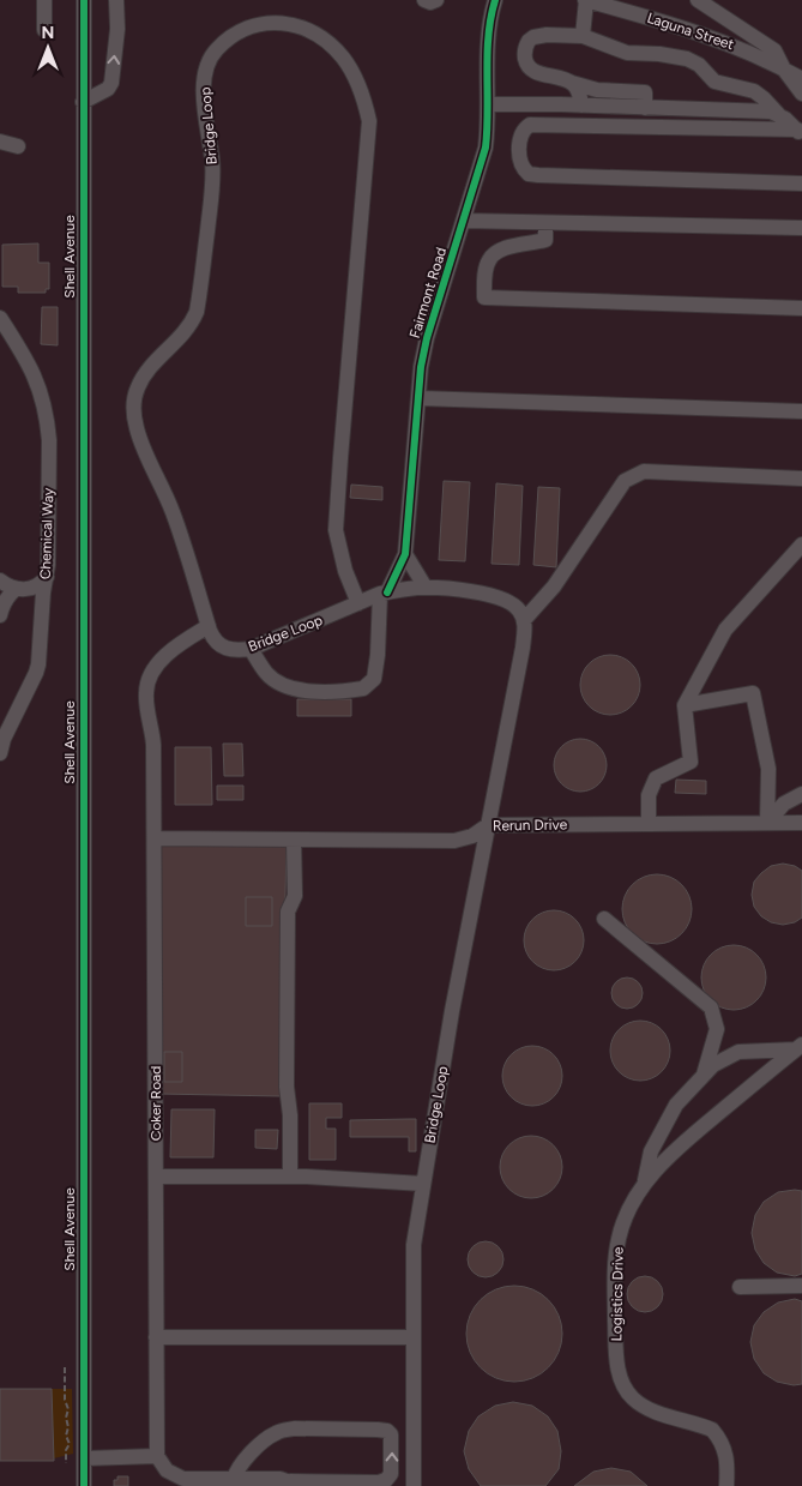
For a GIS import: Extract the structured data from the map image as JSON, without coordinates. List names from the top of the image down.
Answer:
{
  "streets": {
    "street": [
      "Laguna Street",
      "Bridge Loop",
      "Shell Avenue",
      "Fairmont Road",
      "Chemical Way",
      "Rerun Drive",
      "Coker Road",
      "Logistics Drive"
    ]
  },
  "crossings": [
    ["Bridge Loop", "Fairmont Road"],
    ["Bridge Loop", "Rerun Drive"],
    ["Bridge Loop", "Coker Road"],
    ["Rerun Drive", "Coker Road"]
  ],
  "north": "top"
}
